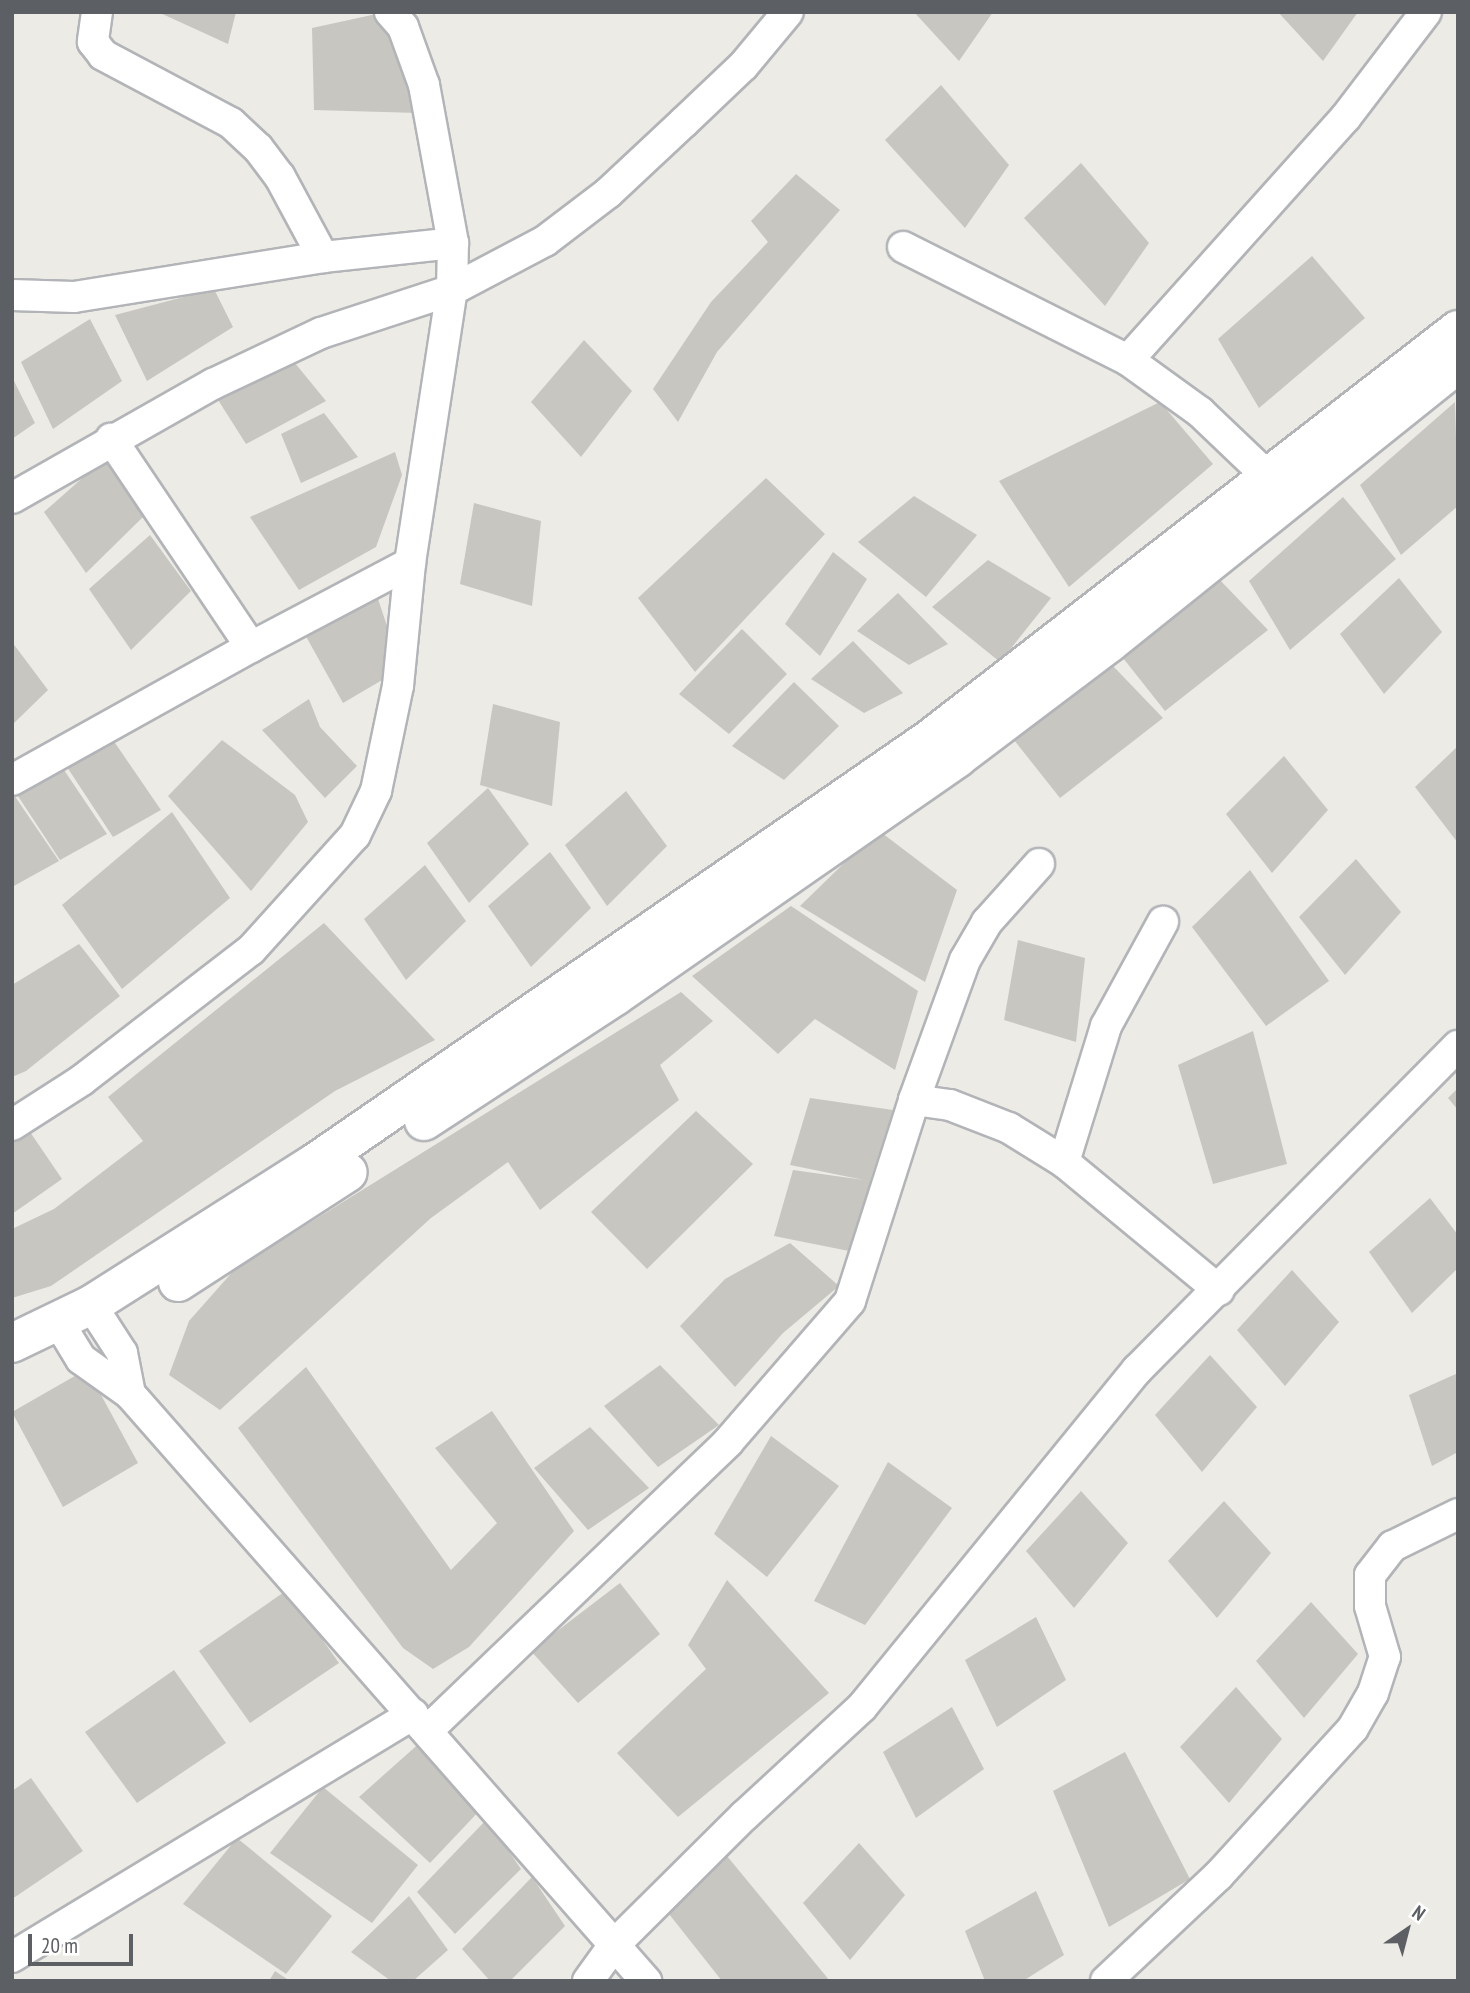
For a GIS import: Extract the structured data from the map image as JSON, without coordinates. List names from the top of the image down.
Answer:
{
  "scale_bar": "20 m",
  "north": "top right"
}
